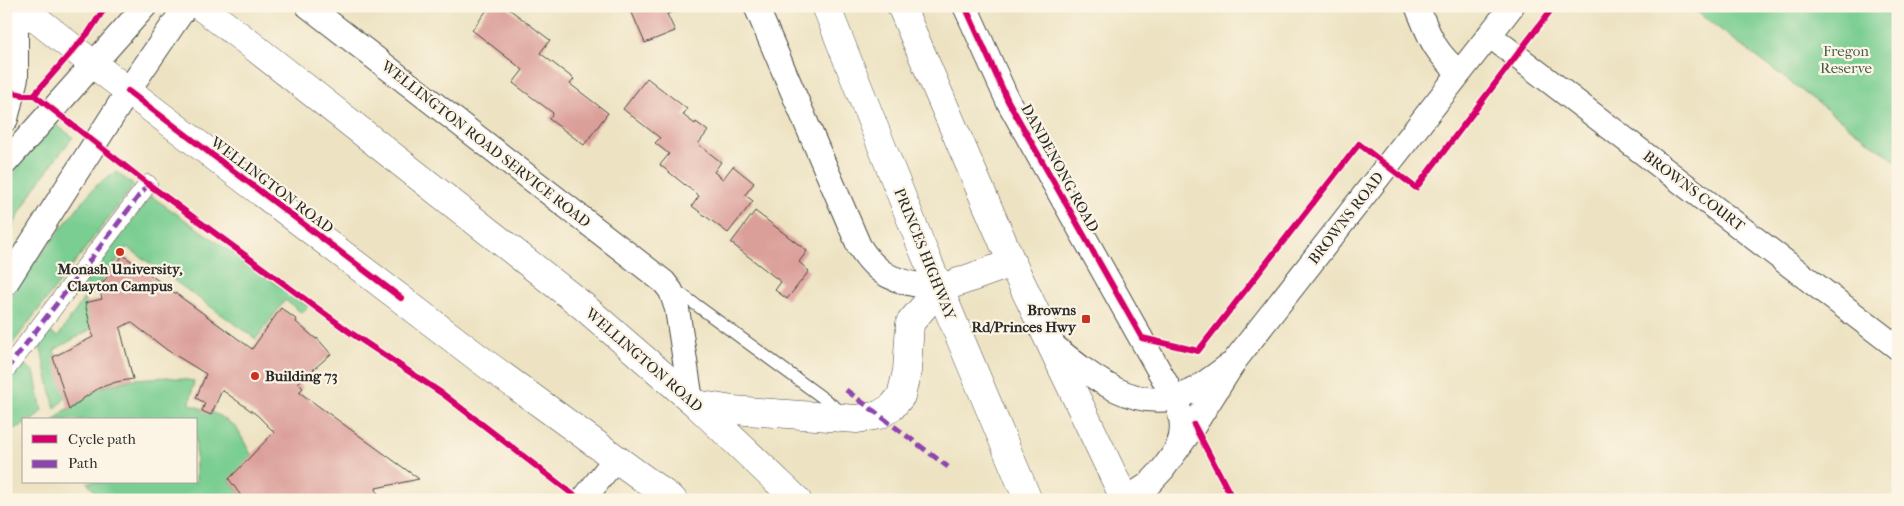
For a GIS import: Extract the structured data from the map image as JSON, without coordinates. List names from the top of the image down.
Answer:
{
  "streets": {
    "highway": ["WELLINGTON ROAD", "PRINCES HIGHWAY"],
    "street": [
      "WELLINGTON ROAD SERVICE ROAD",
      "DANDENONG ROAD",
      "BROWNS COURT",
      "BROWNS ROAD"
    ]
  },
  "crossings": [
    ["WELLINGTON ROAD SERVICE ROAD", "WELLINGTON ROAD"],
    ["DANDENONG ROAD", "BROWNS ROAD"],
    ["BROWNS COURT", "BROWNS ROAD"]
  ],
  "parks": ["Fregon Reserve"],
  "places": {
    "other": ["Monash University, Clayton Campus", "Building 73"],
    "transit": ["Browns Rd/Princes Hwy"]
  },
  "legend": ["Cycle path", "Path"]
}
